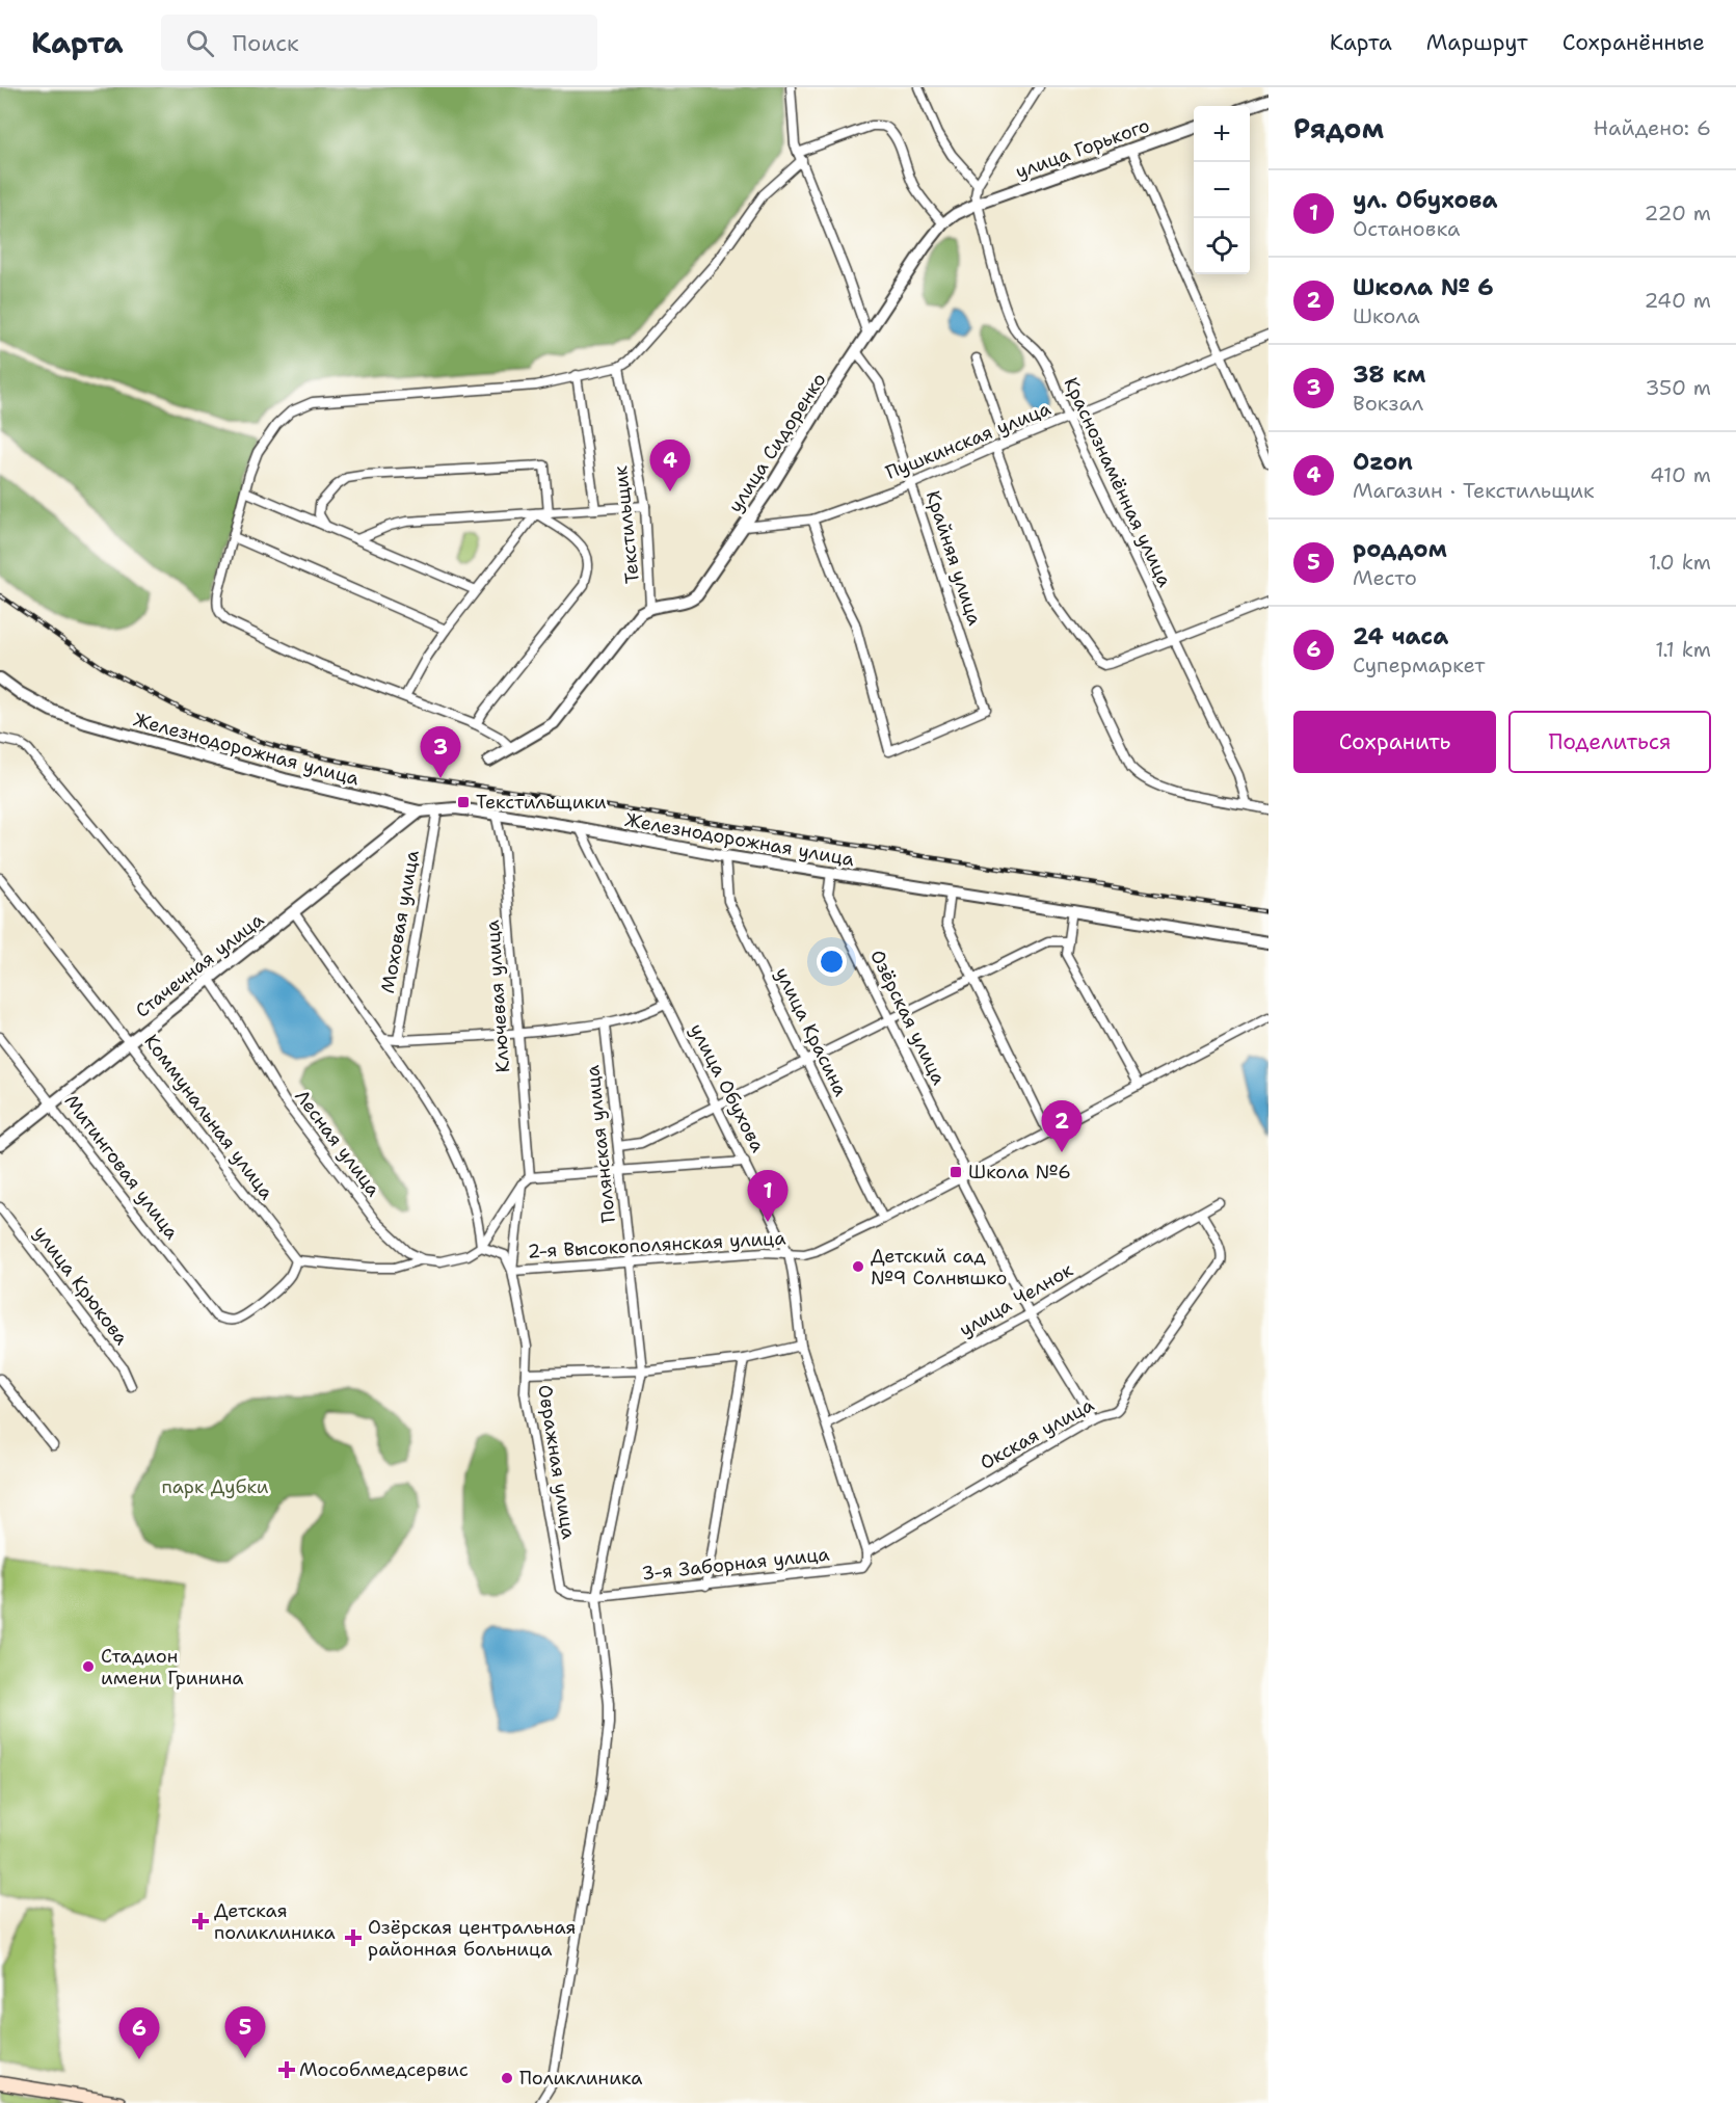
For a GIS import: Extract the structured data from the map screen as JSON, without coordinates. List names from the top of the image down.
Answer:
{
  "streets": {
    "street": [
      "улица Горького",
      "Пушкинская улица",
      "улица Сидоренко",
      "Краснознамённая улица",
      "Текстильщик",
      "Крайняя улица",
      "Железнодорожная улица",
      "Моховая улица",
      "Стачечная улица",
      "Ключевая улица",
      "Озёрская улица",
      "улица Красина",
      "улица Обухова",
      "Коммунальная улица",
      "Лесная улица",
      "Полянская улица",
      "Митинговая улица",
      "2-я Высокополянская улица",
      "улица Крюкова",
      "улица Челнок",
      "Окская улица",
      "Овражная улица",
      "3-я Заборная улица"
    ]
  },
  "crossings": [
    ["улица Горького", "улица Сидоренко"],
    ["улица Горького", "Краснознамённая улица"],
    ["Пушкинская улица", "улица Сидоренко"],
    ["Пушкинская улица", "Краснознамённая улица"],
    ["Пушкинская улица", "Крайняя улица"],
    ["улица Сидоренко", "Краснознамённая улица"],
    ["улица Сидоренко", "Текстильщик"],
    ["улица Сидоренко", "Крайняя улица"],
    ["Железнодорожная улица", "Моховая улица"],
    ["Железнодорожная улица", "Стачечная улица"],
    ["Железнодорожная улица", "Ключевая улица"],
    ["Железнодорожная улица", "Озёрская улица"],
    ["Железнодорожная улица", "улица Красина"],
    ["Железнодорожная улица", "улица Обухова"],
    ["Стачечная улица", "Коммунальная улица"],
    ["Стачечная улица", "Лесная улица"],
    ["Стачечная улица", "Митинговая улица"],
    ["Озёрская улица", "2-я Высокополянская улица"],
    ["Озёрская улица", "улица Челнок"],
    ["Озёрская улица", "Окская улица"],
    ["улица Красина", "2-я Высокополянская улица"],
    ["улица Обухова", "2-я Высокополянская улица"],
    ["улица Обухова", "улица Челнок"],
    ["улица Обухова", "Окская улица"],
    ["улица Обухова", "3-я Заборная улица"],
    ["Коммунальная улица", "Митинговая улица"],
    ["Полянская улица", "2-я Высокополянская улица"],
    ["Полянская улица", "Овражная улица"],
    ["Полянская улица", "3-я Заборная улица"],
    ["2-я Высокополянская улица", "Овражная улица"],
    ["улица Челнок", "Окская улица"],
    ["Окская улица", "3-я Заборная улица"],
    ["Овражная улица", "3-я Заборная улица"]
  ],
  "parks": ["парк Дубки"],
  "places": {
    "transit": ["Текстильщики", "Школа №6"],
    "other": ["Детский сад №9 Солнышко", "Стадион имени Гринина", "Поликлиника"],
    "health": ["Детская поликлиника", "Озёрская центральная районная больница", "Мособлмедсервис"]
  },
  "page": {
    "header": "Карта",
    "search": "Поиск",
    "nav": ["Карта", "Маршрут", "Сохранённые"],
    "heading": ["Рядом", "Найдено: 6"],
    "map_buttons": ["+", "−"],
    "list": [
      {
        "mark": "1",
        "name": "ул. Обухова",
        "note": "Остановка",
        "value": "220 m"
      },
      {
        "mark": "2",
        "name": "Школа № 6",
        "note": "Школа",
        "value": "240 m"
      },
      {
        "mark": "3",
        "name": "38 км",
        "note": "Вокзал",
        "value": "350 m"
      },
      {
        "mark": "4",
        "name": "Ozon",
        "note": "Магазин · Текстильщик",
        "value": "410 m"
      },
      {
        "mark": "5",
        "name": "роддом",
        "note": "Место",
        "value": "1.0 km"
      },
      {
        "mark": "6",
        "name": "24 часа",
        "note": "Супермаркет",
        "value": "1.1 km"
      }
    ],
    "pins": [
      "4",
      "3",
      "2",
      "1",
      "5",
      "6"
    ],
    "buttons": ["Сохранить", "Поделиться"]
  }
}
